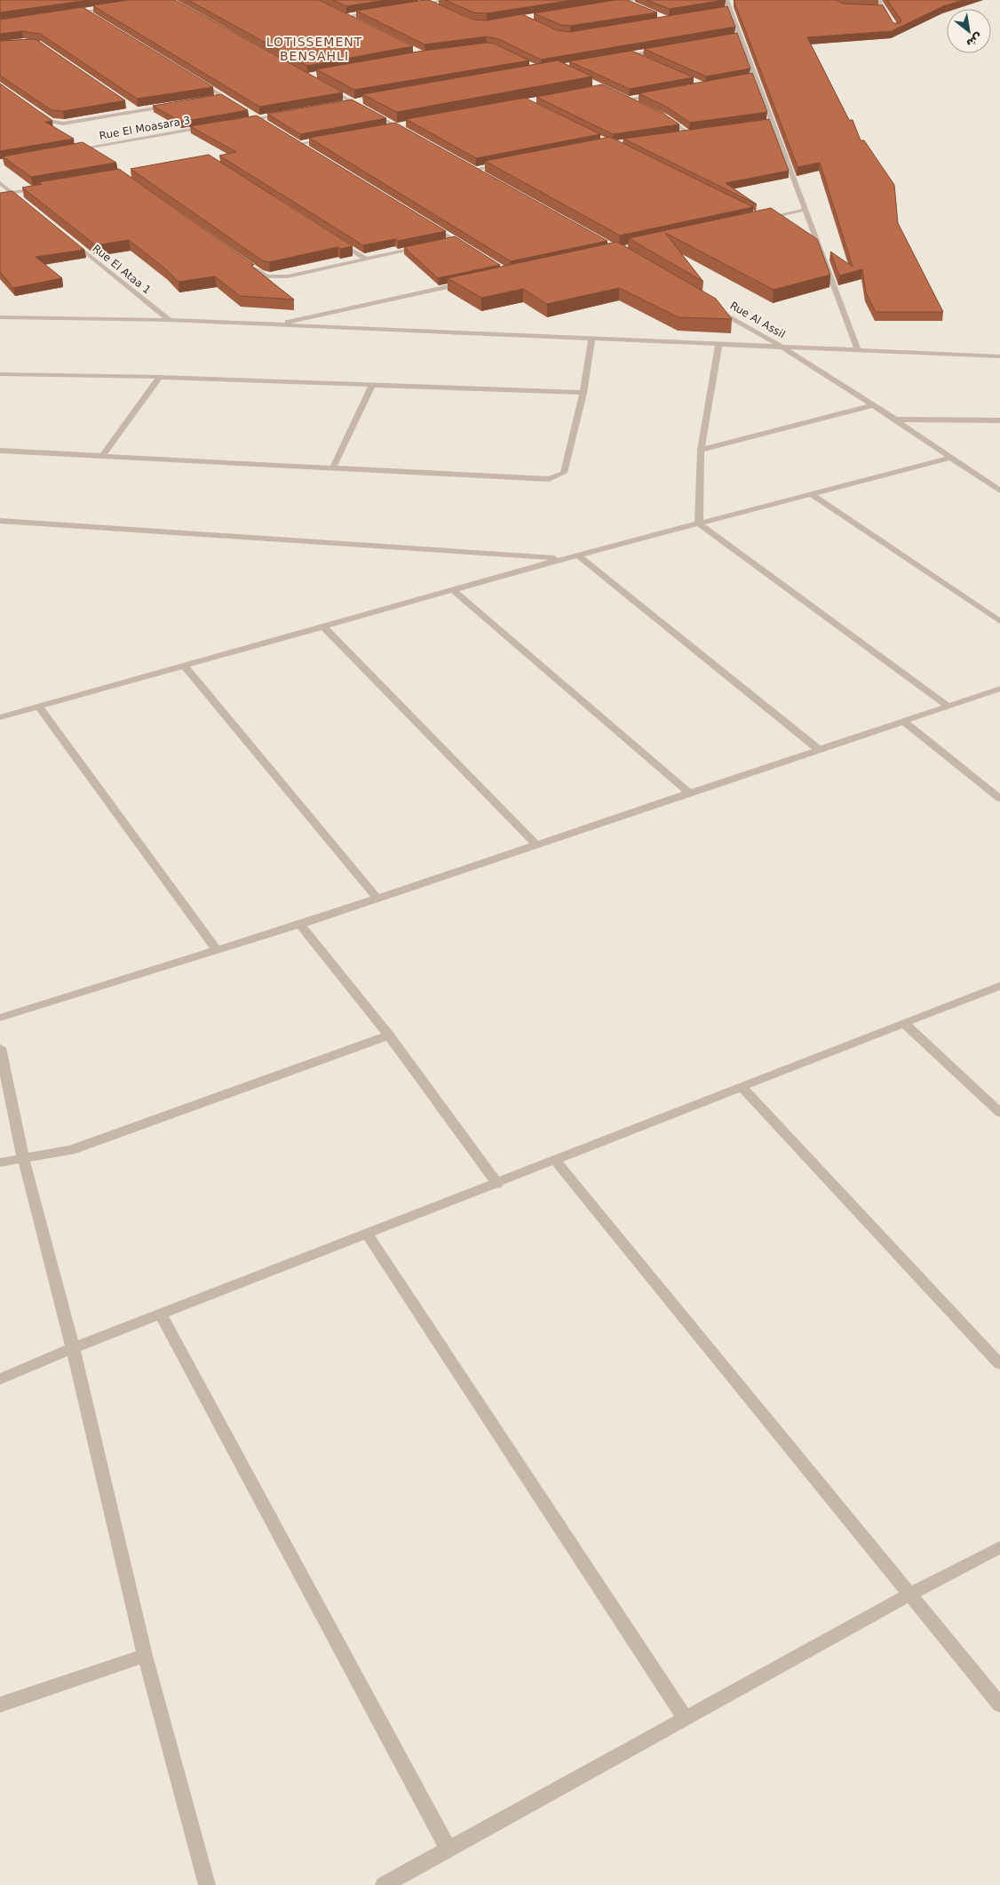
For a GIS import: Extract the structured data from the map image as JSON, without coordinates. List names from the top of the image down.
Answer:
{
  "streets": {
    "street": ["Rue El Moasara 3", "Rue El Ataa 1", "Rue Al Assil"]
  },
  "districts": ["LOTISSEMENT BENSAHLI"],
  "north": "bottom right"
}
